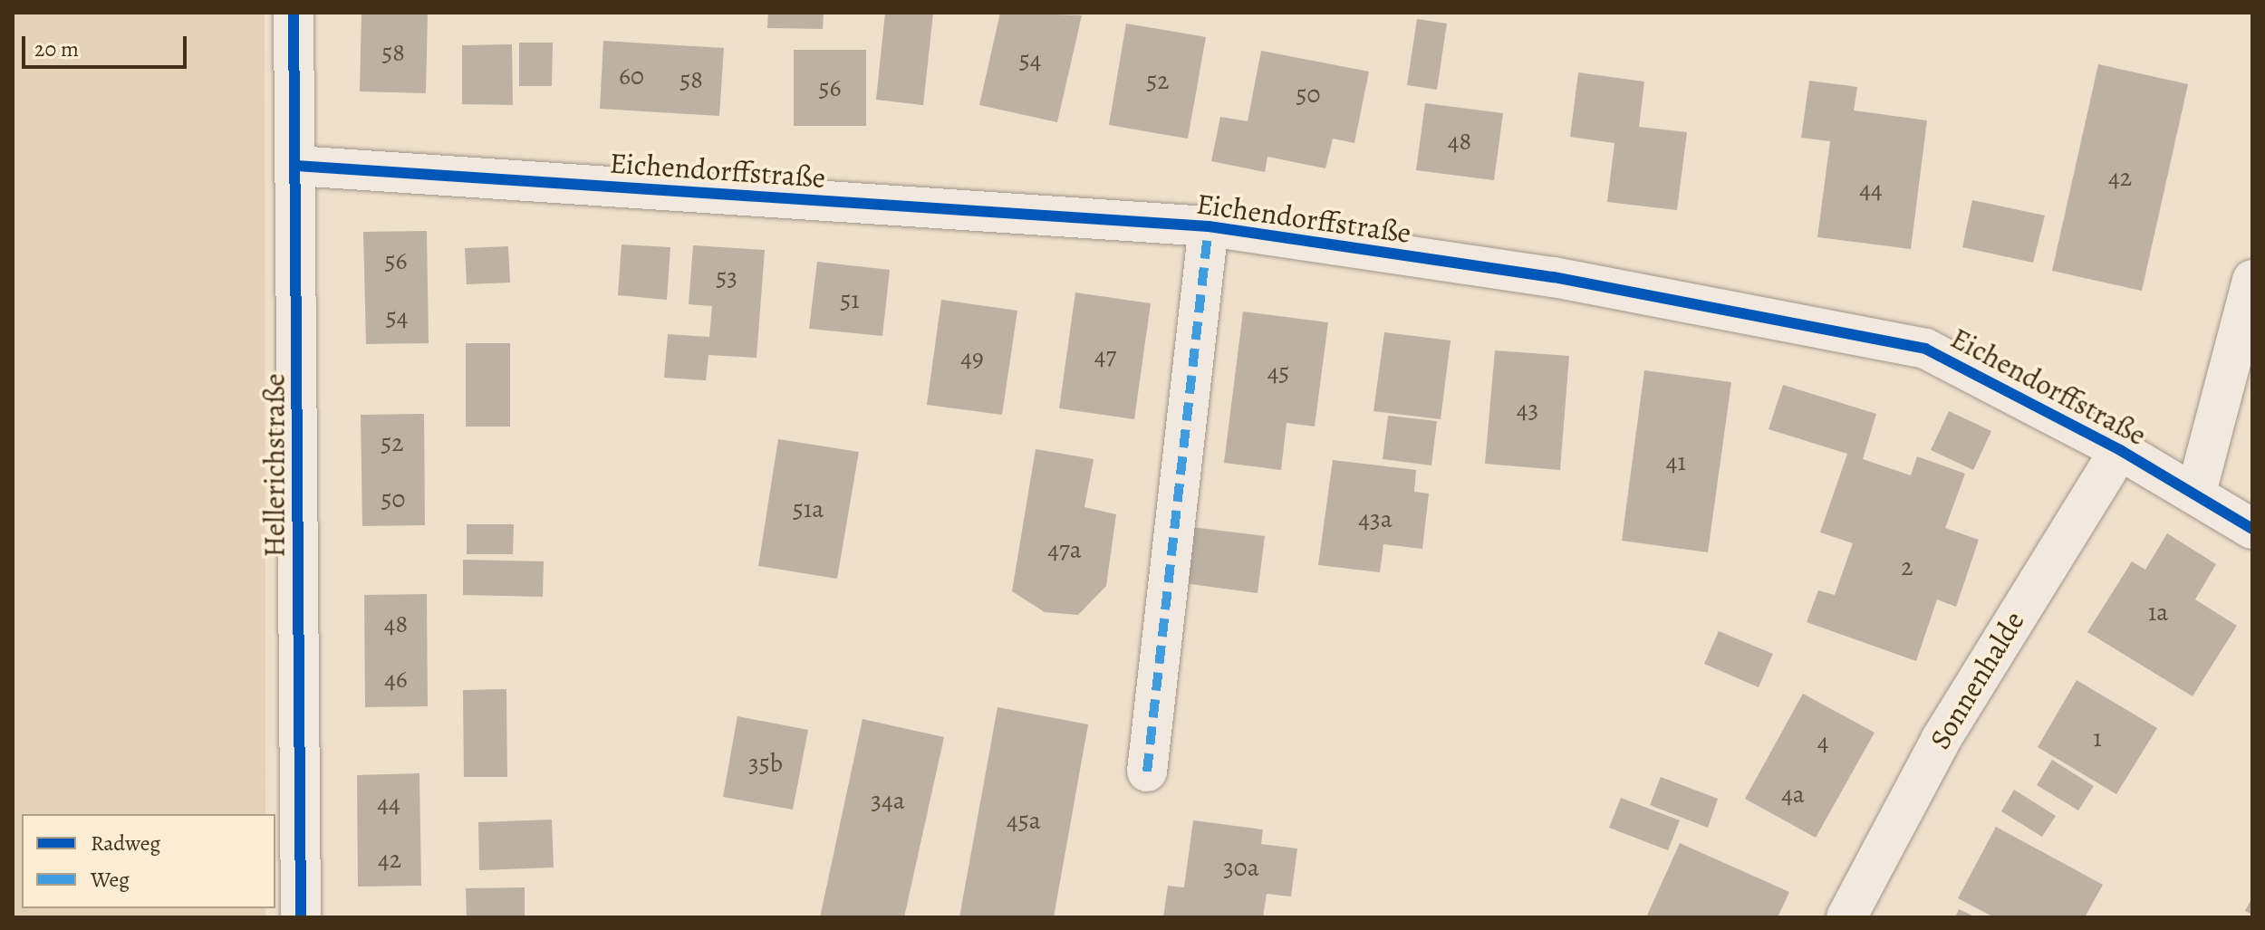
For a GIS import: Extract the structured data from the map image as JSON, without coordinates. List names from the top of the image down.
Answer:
{
  "streets": {
    "street": ["Eichendorffstraße", "Hellerichstraße", "Sonnenhalde"]
  },
  "crossings": [
    ["Eichendorffstraße", "Hellerichstraße"],
    ["Eichendorffstraße", "Sonnenhalde"]
  ],
  "house_numbers": [
    "58",
    "54",
    "60",
    "58",
    "52",
    "56",
    "50",
    "48",
    "42",
    "44",
    "56",
    "53",
    "51",
    "54",
    "47",
    "49",
    "45",
    "43",
    "52",
    "41",
    "50",
    "51a",
    "43a",
    "47a",
    "2",
    "1a",
    "48",
    "46",
    "1",
    "4",
    "35b",
    "4a",
    "34a",
    "44",
    "45a",
    "42",
    "30a"
  ],
  "legend": ["Radweg", "Weg"],
  "scale_bar": "20 m"
}
